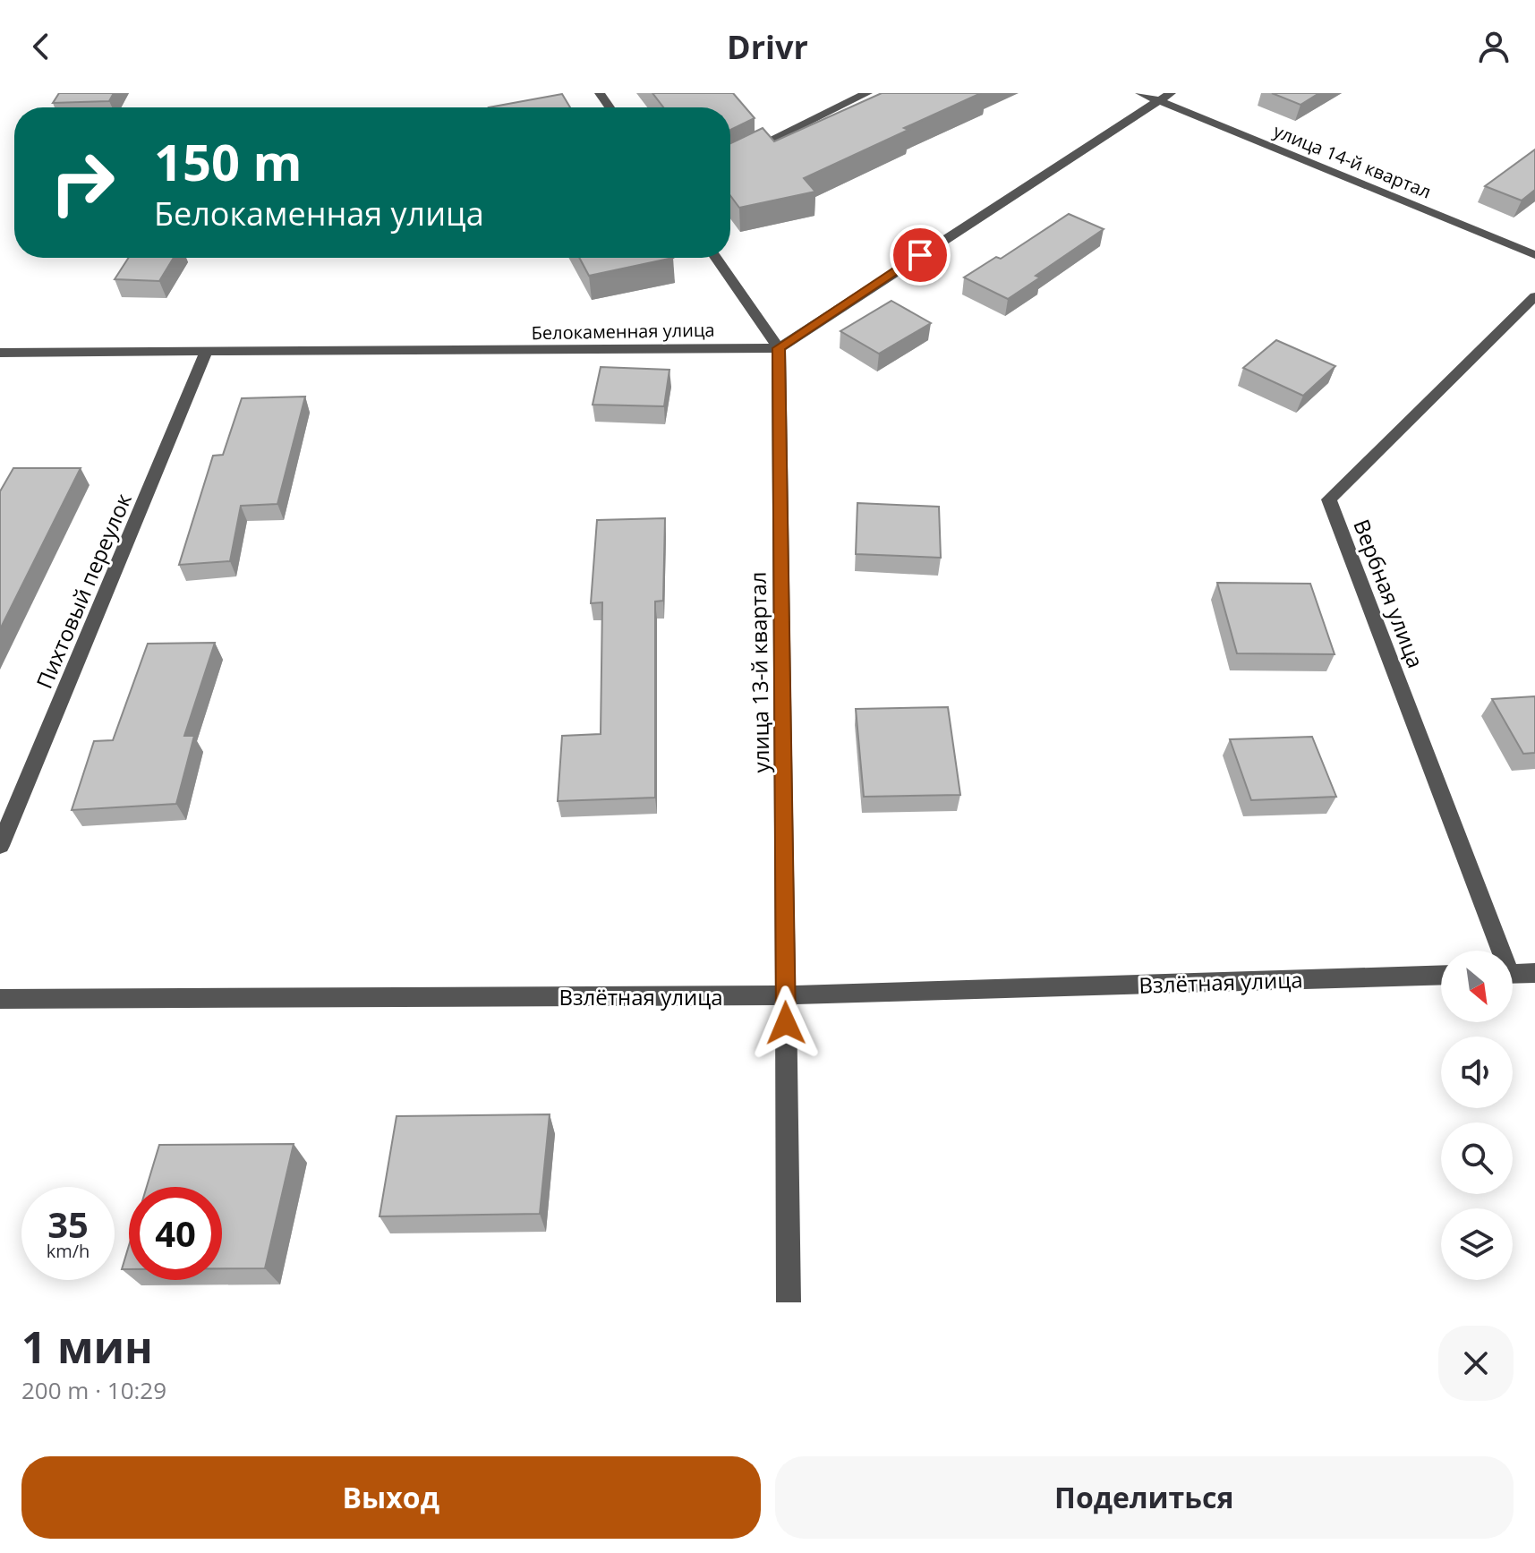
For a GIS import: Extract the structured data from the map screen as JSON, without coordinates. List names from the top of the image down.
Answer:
{
  "streets": {
    "street": [
      "улица 14-й квартал",
      "Белокаменная улица",
      "Пихтовый переулок",
      "Вербная улица",
      "улица 13-й квартал",
      "Взлётная улица"
    ]
  },
  "crossings": [
    ["Белокаменная улица", "Пихтовый переулок"],
    ["Белокаменная улица", "улица 13-й квартал"],
    ["улица 13-й квартал", "Взлётная улица"]
  ],
  "north": "bottom right",
  "page": {
    "header": "Drivr",
    "turn": ["150 m", "Белокаменная улица"],
    "speed": "35 km/h",
    "limit": "40",
    "heading": ["1 мин", "200 m · 10:29"],
    "buttons": ["Выход", "Поделиться"]
  }
}
